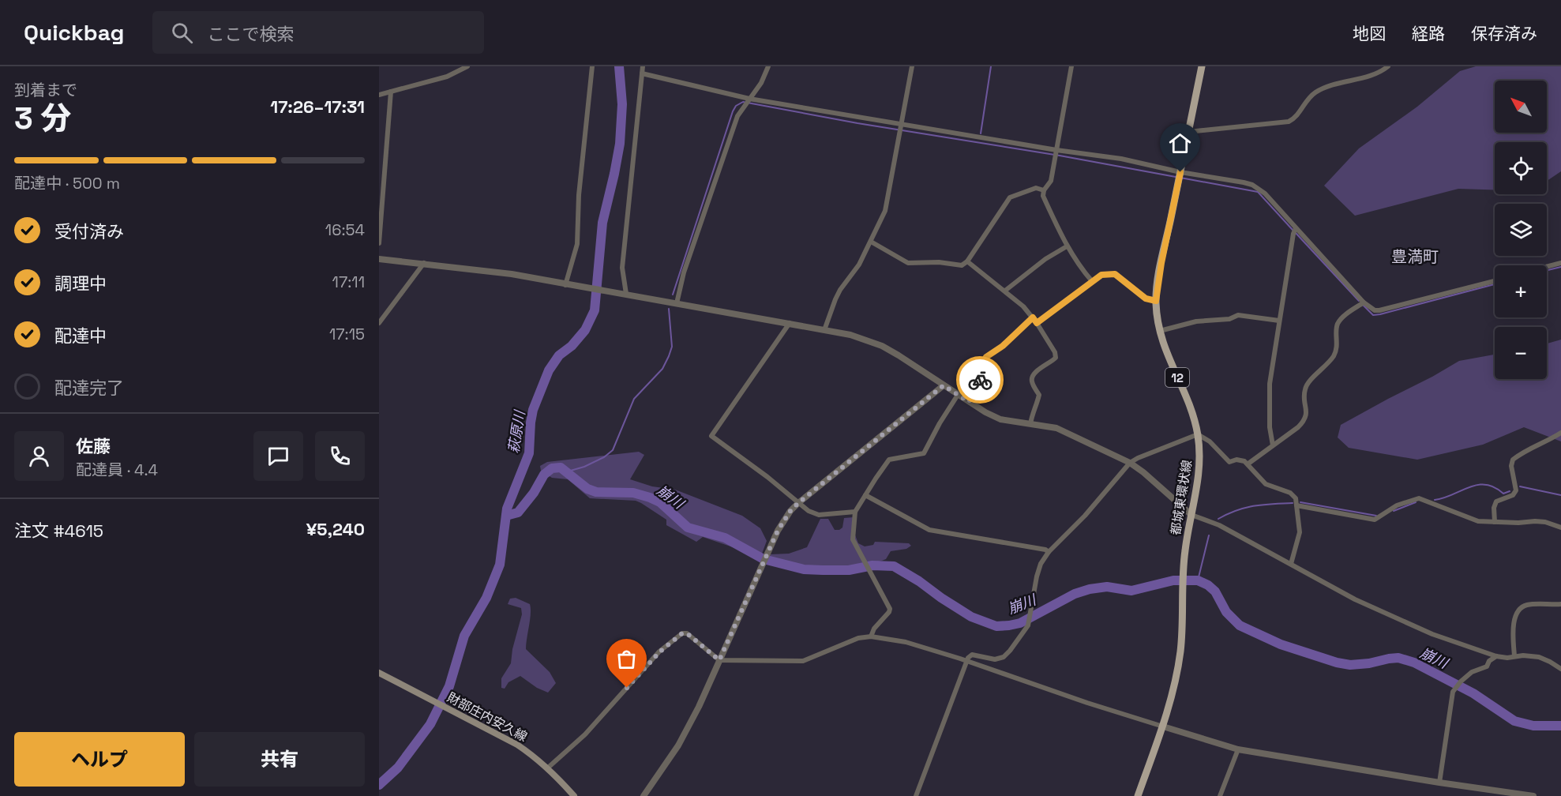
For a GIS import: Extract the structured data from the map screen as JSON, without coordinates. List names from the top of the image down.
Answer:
{
  "streets": {
    "main road": ["12", "都城東環状線", "財部庄内安久線"]
  },
  "districts": ["豊満町"],
  "water": ["萩原川", "崩川"],
  "north": "top left",
  "page": {
    "header": "Quickbag",
    "search": "ここで検索",
    "nav": ["地図", "経路", "保存済み"],
    "heading": ["3 分", "到着まで", "17:26–17:31"],
    "panel": [
      "佐藤",
      "配達員 · 4.4",
      "注文 #4615",
      "¥5,240"
    ],
    "map_buttons": ["+", "−"],
    "bar": "配達中 · 500 m",
    "list": [
      ["受付済み", "16:54"],
      ["調理中", "17:11"],
      ["配達中", "17:15"],
      "配達完了"
    ],
    "buttons": ["ヘルプ", "共有"]
  }
}
